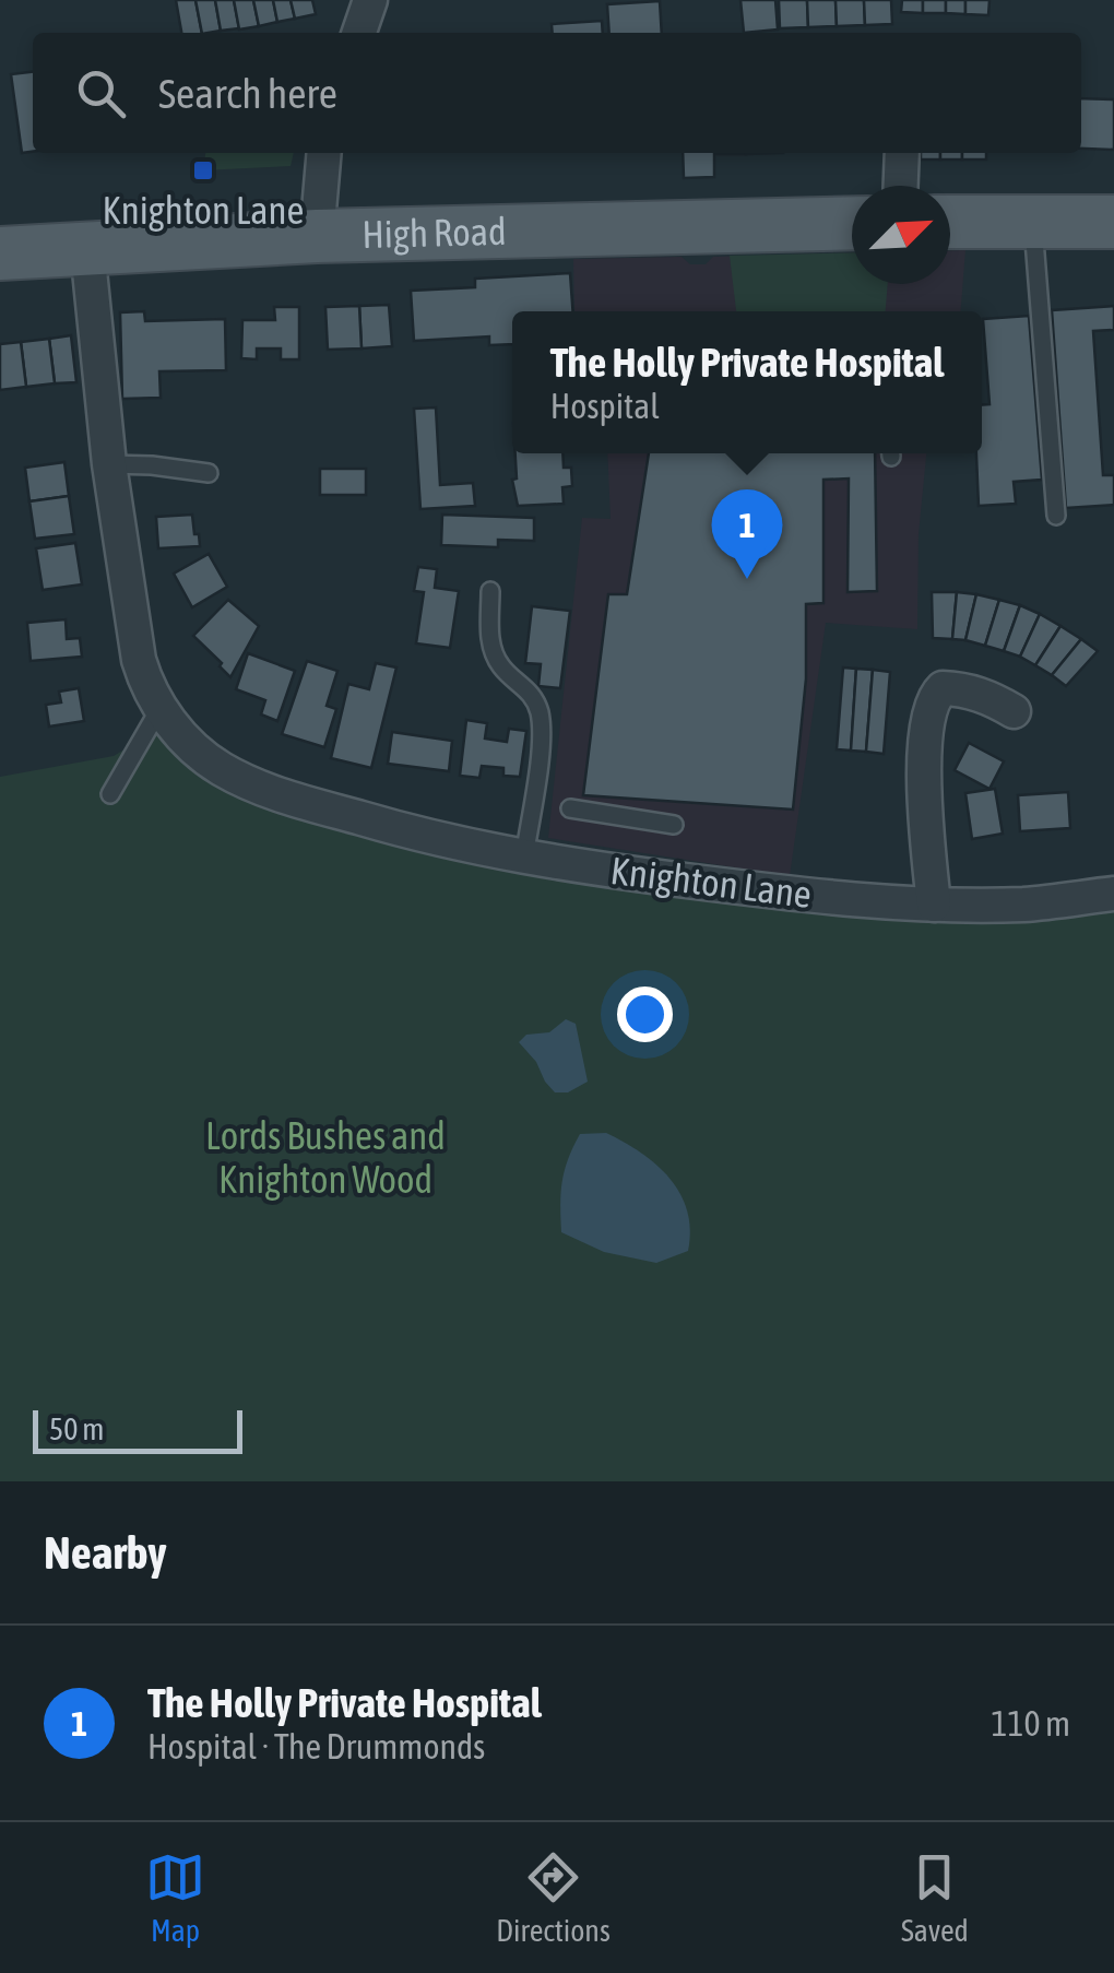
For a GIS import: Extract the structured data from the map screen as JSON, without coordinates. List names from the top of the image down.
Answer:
{
  "streets": {
    "main road": ["High Road"],
    "street": ["Knighton Lane"]
  },
  "crossings": [
    ["High Road", "Knighton Lane"]
  ],
  "parks": ["Lords Bushes and Knighton Wood"],
  "places": {
    "transit": ["Knighton Lane"]
  },
  "scale_bar": "50 m",
  "north": "top right",
  "page": {
    "search": "Search here",
    "popup": ["The Holly Private Hospital", "Hospital"],
    "pins": "1",
    "scale": "50 m",
    "heading": "Nearby",
    "list": [
      {
        "mark": "1",
        "name": "The Holly Private Hospital",
        "note": "Hospital · The Drummonds",
        "value": "110 m"
      }
    ],
    "nav": ["Map", "Directions", "Saved"]
  }
}
